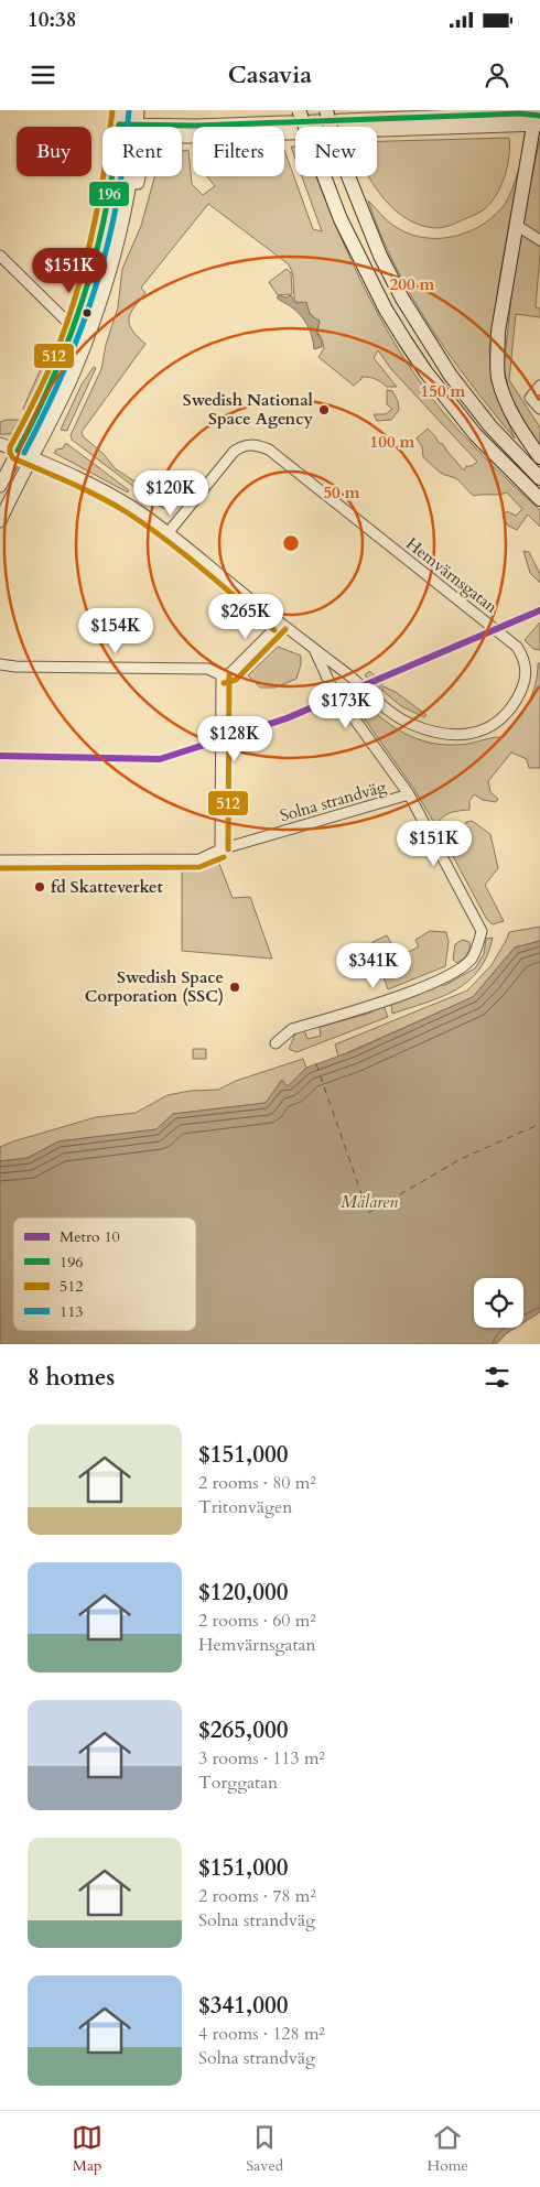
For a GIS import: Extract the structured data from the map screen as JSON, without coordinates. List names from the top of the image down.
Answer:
{
  "streets": {
    "street": ["Hemvärnsgatan", "Solna strandväg"]
  },
  "water": ["Mälaren"],
  "places": ["Swedish National Space Agency", "fd Skatteverket", "Swedish Space Corporation (SSC)"],
  "lines": [
    "transit line 512",
    "transit line 113",
    "transit line 196",
    "metro line 10"
  ],
  "legend": [
    "Metro 10",
    "196",
    "512",
    "113"
  ],
  "page": {
    "status": "10:38",
    "header": "Casavia",
    "chip": [
      "Buy",
      "Rent",
      "Filters",
      "New"
    ],
    "price": [
      "$151K",
      "$120K",
      "$265K",
      "$154K",
      "$173K",
      "$128K",
      "$151K",
      "$341K"
    ],
    "heading": "8 homes",
    "list": [
      {
        "name": "$151,000",
        "note": "2 rooms · 80 m² · Tritonvägen"
      },
      {
        "name": "$120,000",
        "note": "2 rooms · 60 m² · Hemvärnsgatan"
      },
      {
        "name": "$265,000",
        "note": "3 rooms · 113 m² · Torggatan"
      },
      {
        "name": "$151,000",
        "note": "2 rooms · 78 m² · Solna strandväg"
      },
      {
        "name": "$341,000",
        "note": "4 rooms · 128 m² · Solna strandväg"
      }
    ],
    "tabs": ["Map", "Saved", "Home"]
  },
  "rings": [
    "200 m",
    "150 m",
    "100 m",
    "50 m"
  ]
}
